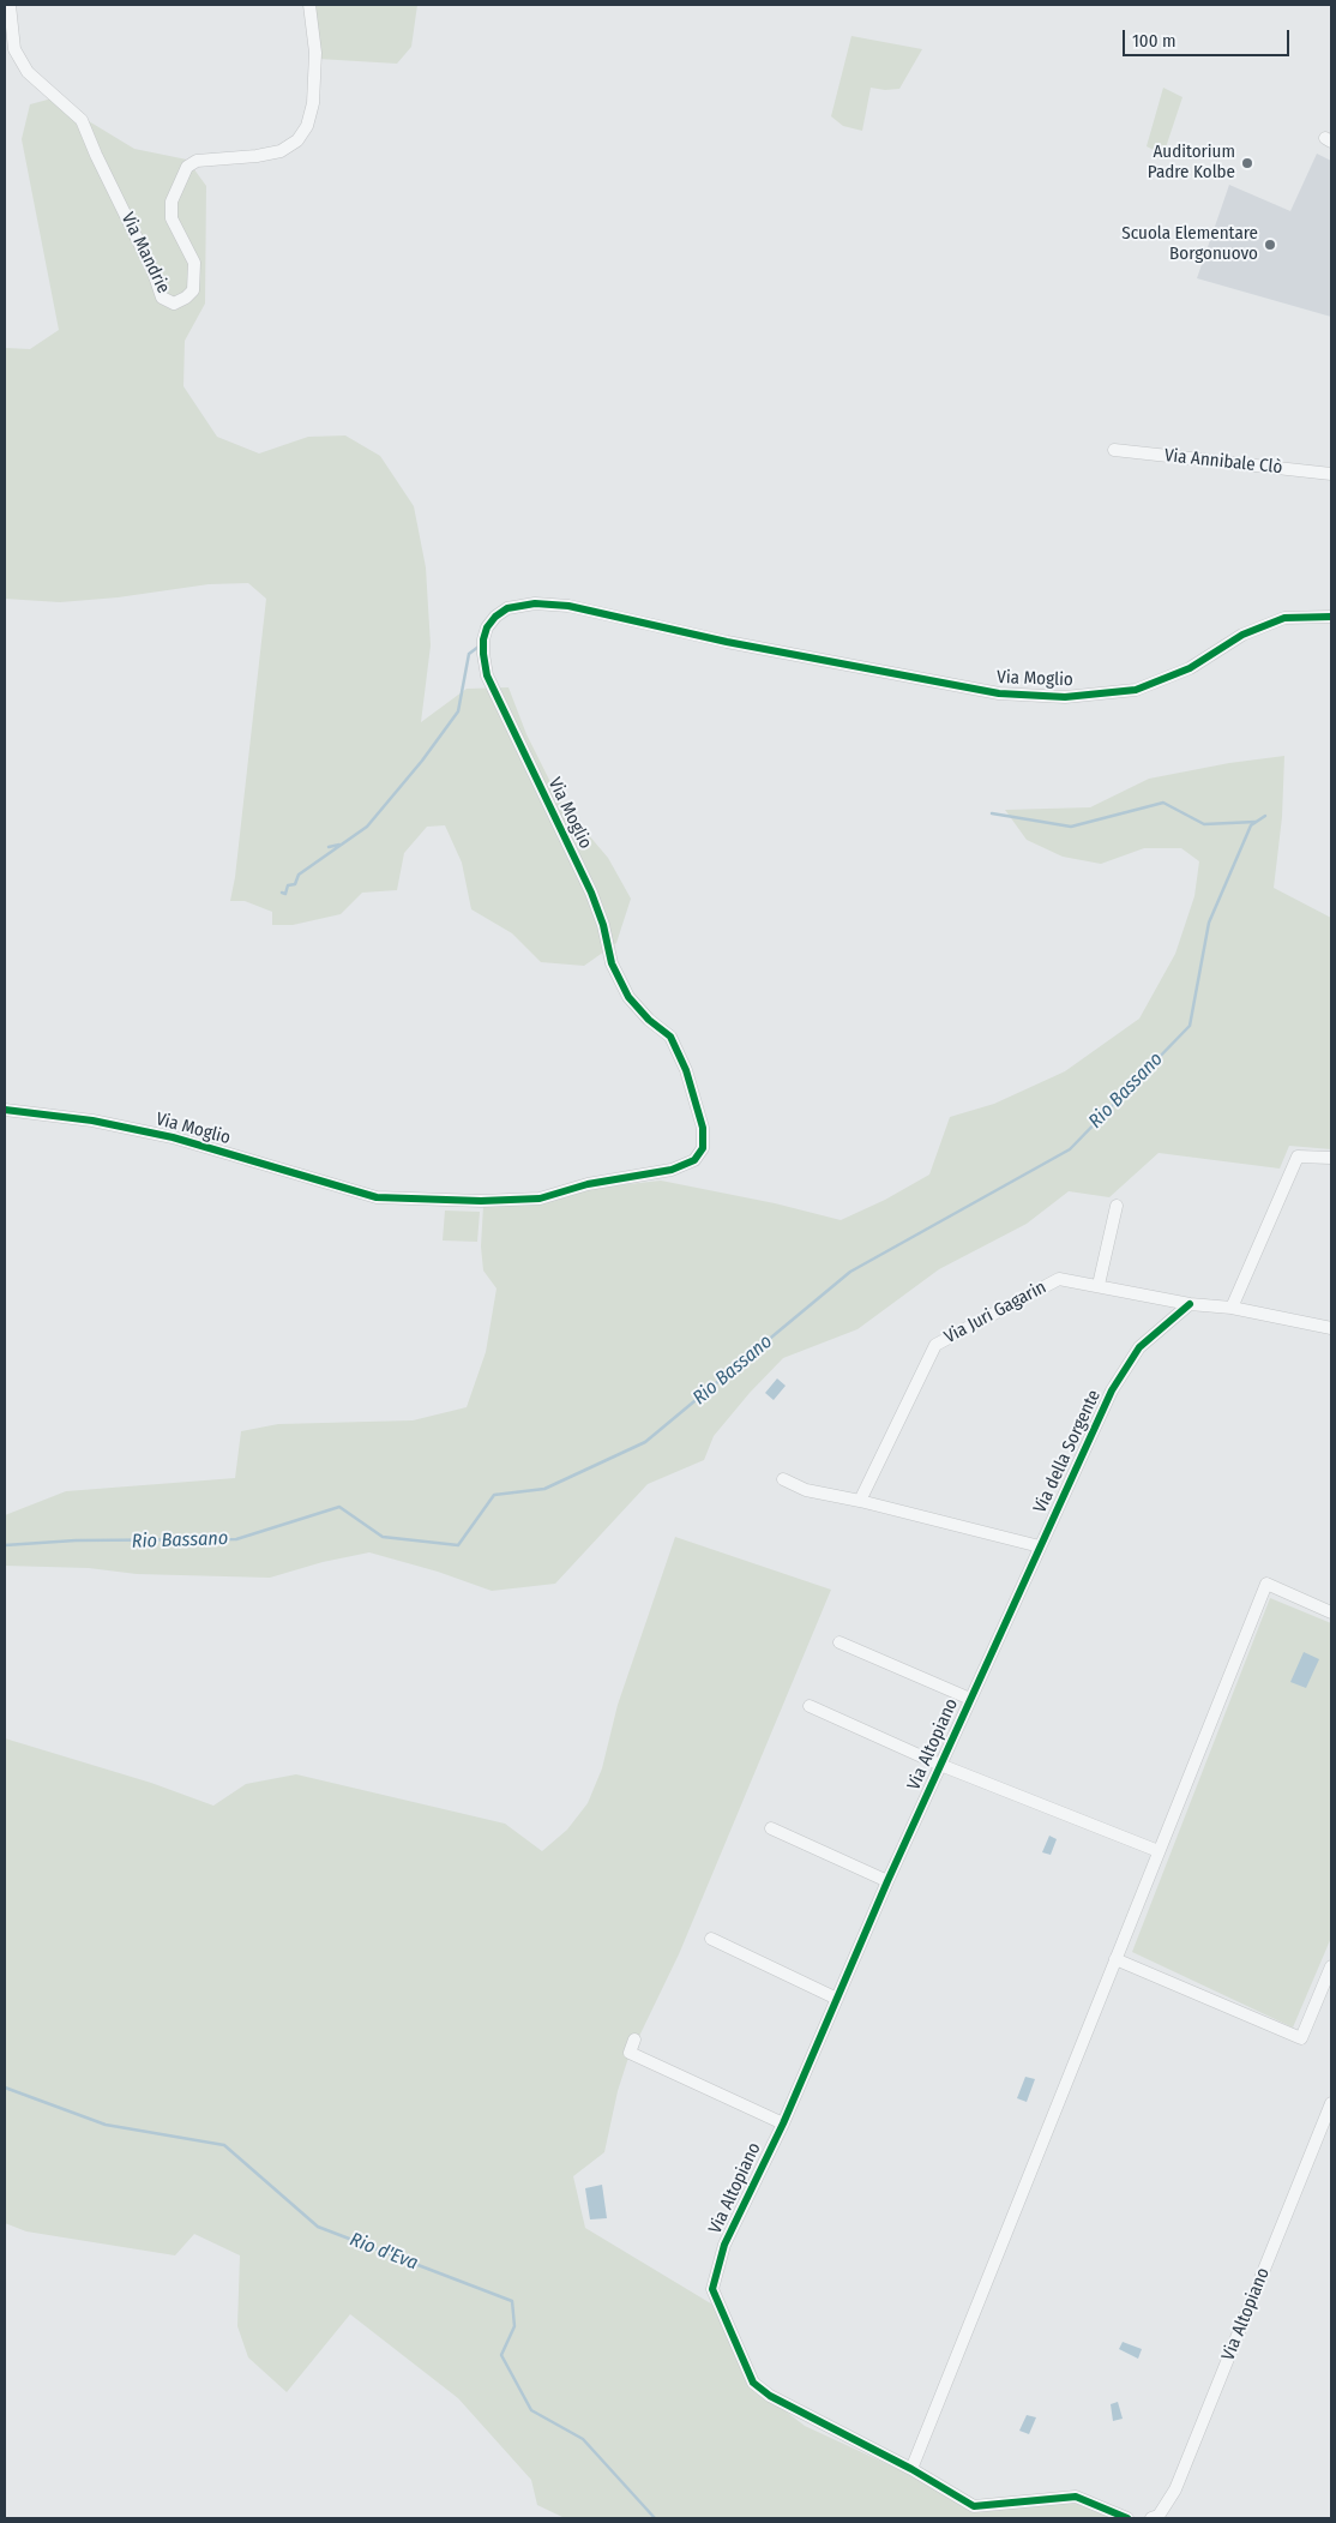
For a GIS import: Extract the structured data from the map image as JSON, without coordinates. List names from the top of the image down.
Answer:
{
  "streets": {
    "street": [
      "Via Mandrie",
      "Via Annibale Clò",
      "Via Moglio",
      "Via Juri Gagarin",
      "Via della Sorgente",
      "Via Altopiano"
    ]
  },
  "crossings": [
    ["Via Juri Gagarin", "Via della Sorgente"],
    ["Via della Sorgente", "Via Altopiano"]
  ],
  "water": ["Rio Bassano", "Rio d'Eva"],
  "places": ["Auditorium Padre Kolbe", "Scuola Elementare Borgonuovo"],
  "scale_bar": "100 m"
}
